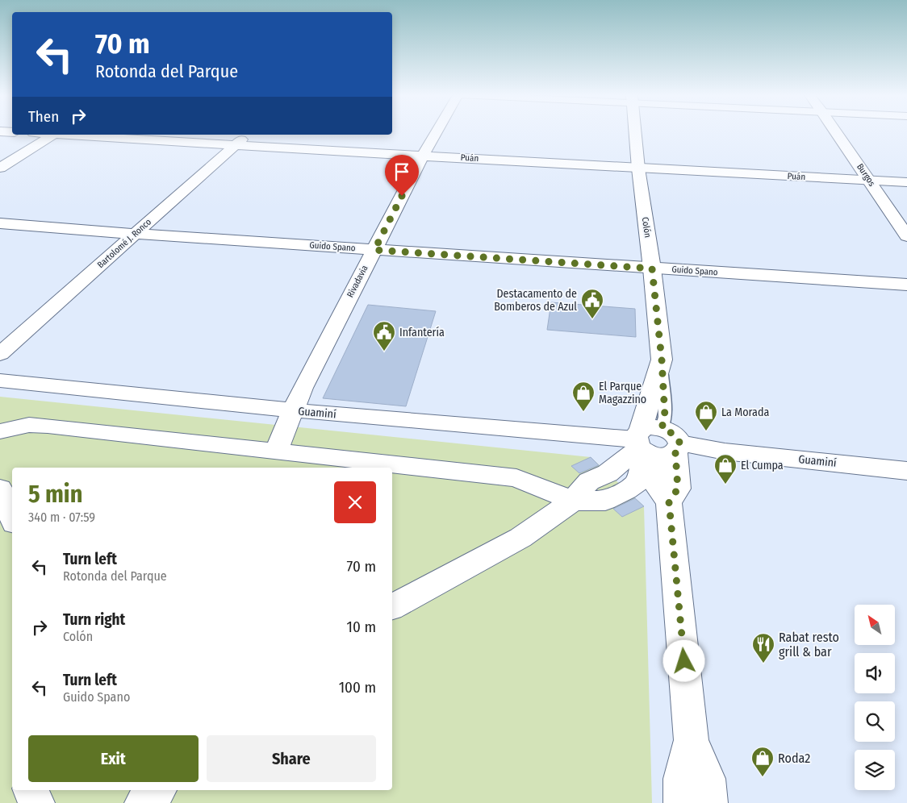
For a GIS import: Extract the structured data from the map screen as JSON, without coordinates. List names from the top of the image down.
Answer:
{
  "streets": {
    "street": [
      "Puán",
      "Burgos",
      "Colón",
      "Bartolomé J. Ronco",
      "Guido Spano",
      "Rivadavia",
      "Guaminí"
    ]
  },
  "crossings": [
    ["Puán", "Burgos"],
    ["Puán", "Colón"],
    ["Puán", "Bartolomé J. Ronco"],
    ["Puán", "Rivadavia"],
    ["Colón", "Guido Spano"],
    ["Colón", "Guaminí"],
    ["Bartolomé J. Ronco", "Guido Spano"],
    ["Guido Spano", "Rivadavia"],
    ["Rivadavia", "Guaminí"]
  ],
  "places": {
    "public building": ["Destacamento de Bomberos de Azul", "Infantería"],
    "shop": [
      "El Parque Magazzino",
      "La Morada",
      "El Cumpa",
      "Roda2"
    ],
    "restaurant": ["Rabat resto grill & bar"]
  },
  "north": "top left",
  "page": {
    "turn": ["70 m", "Rotonda del Parque"],
    "then": "Then",
    "heading": ["5 min", "340 m · 07:59"],
    "list": [
      {
        "name": "Turn left",
        "note": "Rotonda del Parque",
        "value": "70 m"
      },
      {
        "name": "Turn right",
        "note": "Colón",
        "value": "10 m"
      },
      {
        "name": "Turn left",
        "note": "Guido Spano",
        "value": "100 m"
      }
    ],
    "buttons": ["Exit", "Share"]
  }
}
